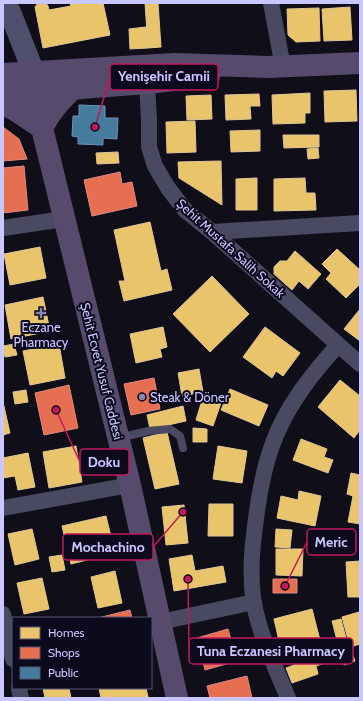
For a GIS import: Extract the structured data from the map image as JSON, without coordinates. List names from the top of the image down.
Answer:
{
  "streets": {
    "main road": ["Şehit Ecvet Yusuf Caddesi"],
    "street": ["Şehit Mustafa Salih Sokak"]
  },
  "places": {
    "other": [
      "Yenişehir Camii",
      "Steak & Döner",
      "Doku",
      "Mochachino",
      "Tuna Eczanesi Pharmacy",
      "Meric"
    ],
    "health": ["Eczane Pharmacy"]
  },
  "legend": ["Homes", "Shops", "Public"]
}
